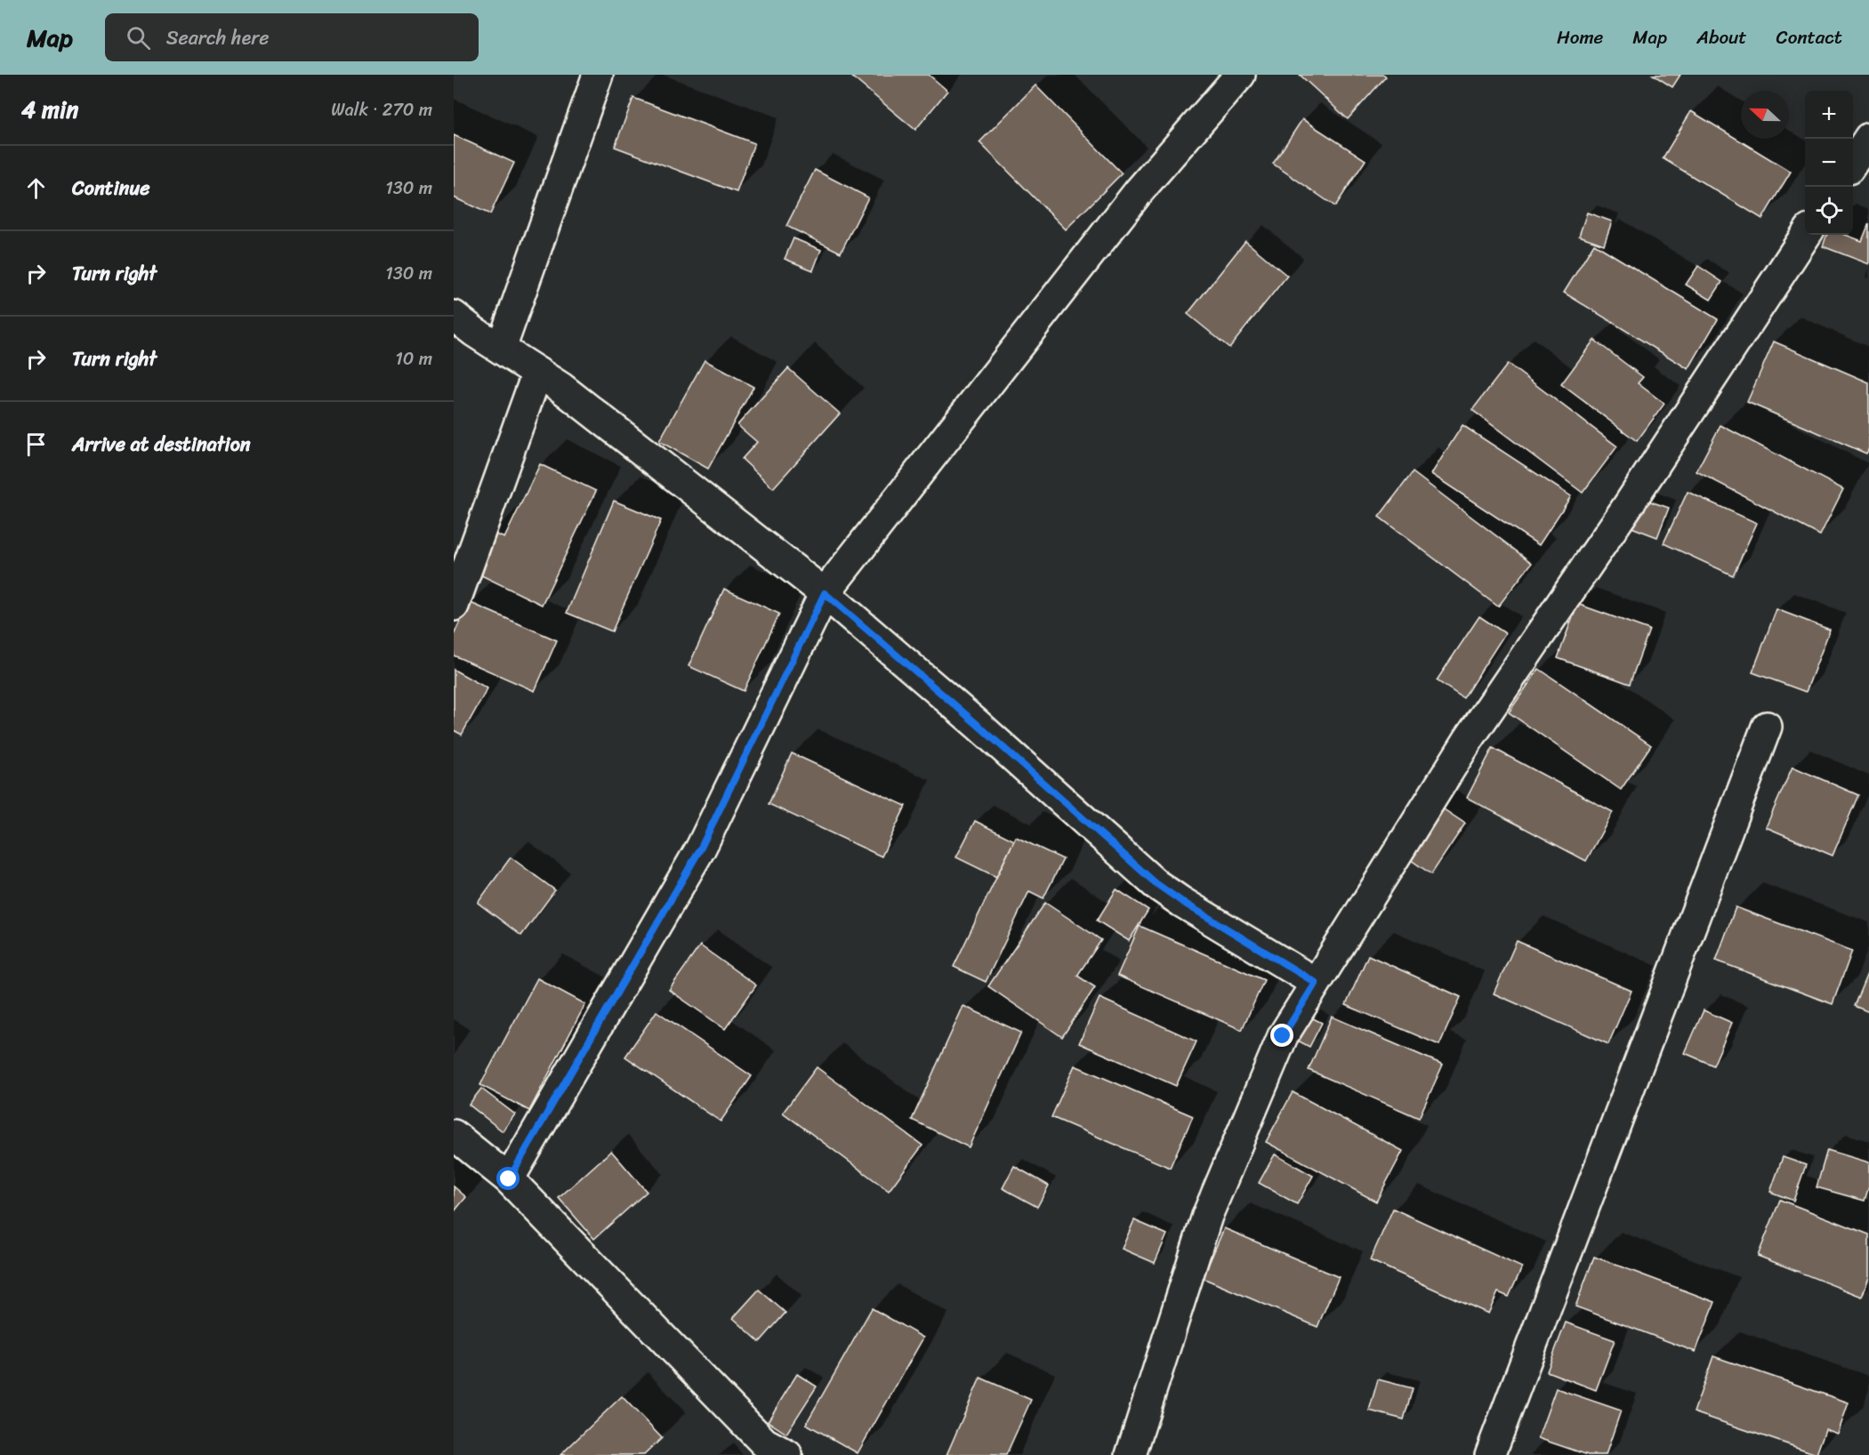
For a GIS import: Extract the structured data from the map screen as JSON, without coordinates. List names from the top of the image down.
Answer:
{
  "north": "left",
  "page": {
    "header": "Map",
    "search": "Search here",
    "nav": [
      "Home",
      "Map",
      "About",
      "Contact"
    ],
    "heading": ["4 min", "Walk · 270 m"],
    "map_buttons": ["+", "−"],
    "list": [
      ["Continue", "130 m"],
      ["Turn right", "130 m"],
      ["Turn right", "10 m"],
      "Arrive at destination"
    ]
  }
}
